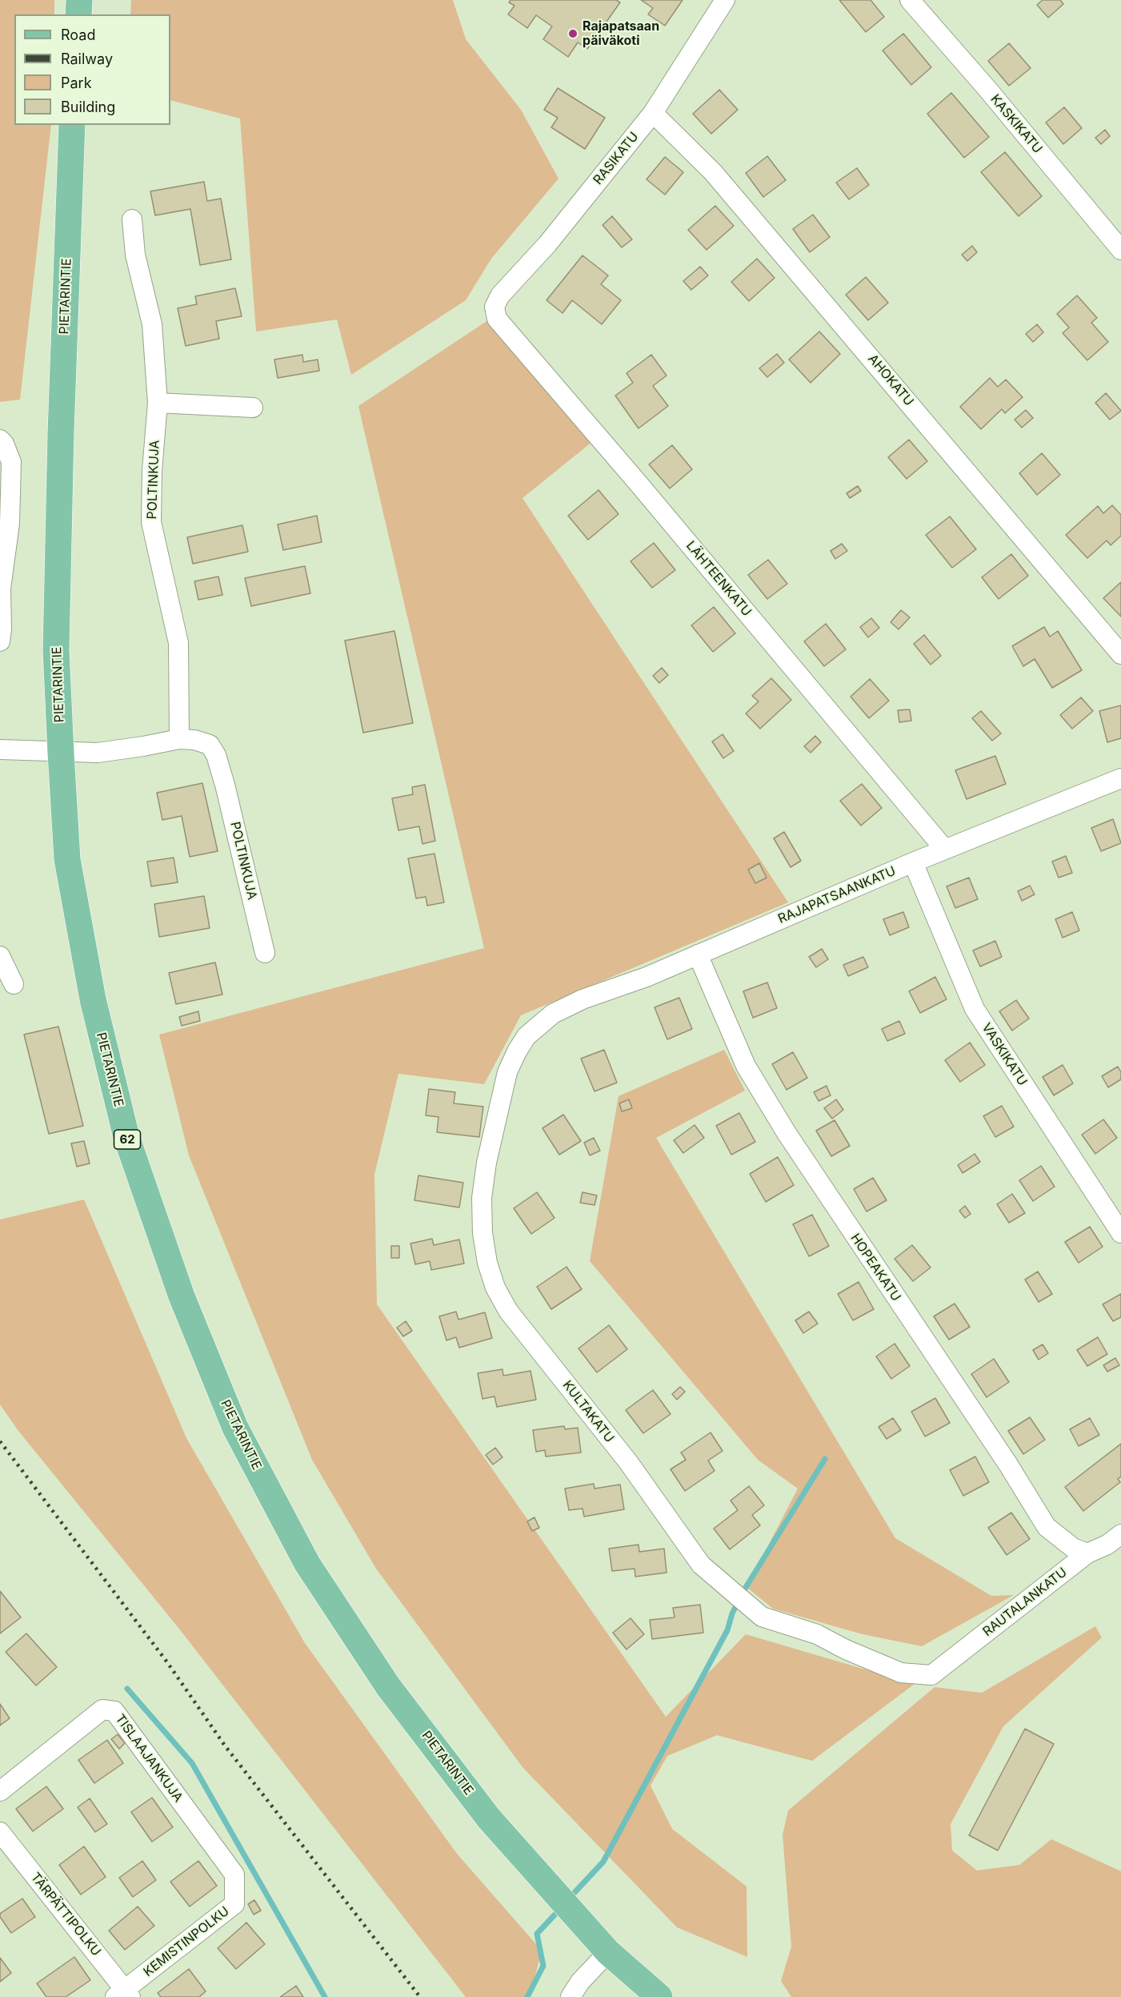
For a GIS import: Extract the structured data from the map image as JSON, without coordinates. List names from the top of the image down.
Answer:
{
  "streets": {
    "main road": ["PIETARINTIE", "62"],
    "street": [
      "KASKIKATU",
      "RASIKATU",
      "AHOKATU",
      "POLTINKUJA",
      "LÄHTEENKATU",
      "RAJAPATSAANKATU",
      "VASKIKATU",
      "HOPEAKATU",
      "KULTAKATU",
      "RAUTALANKATU",
      "TISLAAJANKUJA",
      "TÄRPÄTTIPOLKU",
      "KEMISTINPOLKU"
    ]
  },
  "crossings": [
    ["RASIKATU", "AHOKATU"],
    ["RASIKATU", "LÄHTEENKATU"],
    ["PIETARINTIE", "POLTINKUJA"],
    ["LÄHTEENKATU", "RAJAPATSAANKATU"],
    ["RAJAPATSAANKATU", "VASKIKATU"],
    ["RAJAPATSAANKATU", "HOPEAKATU"],
    ["RAJAPATSAANKATU", "KULTAKATU"],
    ["HOPEAKATU", "RAUTALANKATU"],
    ["KULTAKATU", "RAUTALANKATU"],
    ["TISLAAJANKUJA", "KEMISTINPOLKU"],
    ["TÄRPÄTTIPOLKU", "KEMISTINPOLKU"]
  ],
  "places": ["Rajapatsaan päiväkoti"],
  "legend": [
    "Road",
    "Railway",
    "Park",
    "Building"
  ]
}
